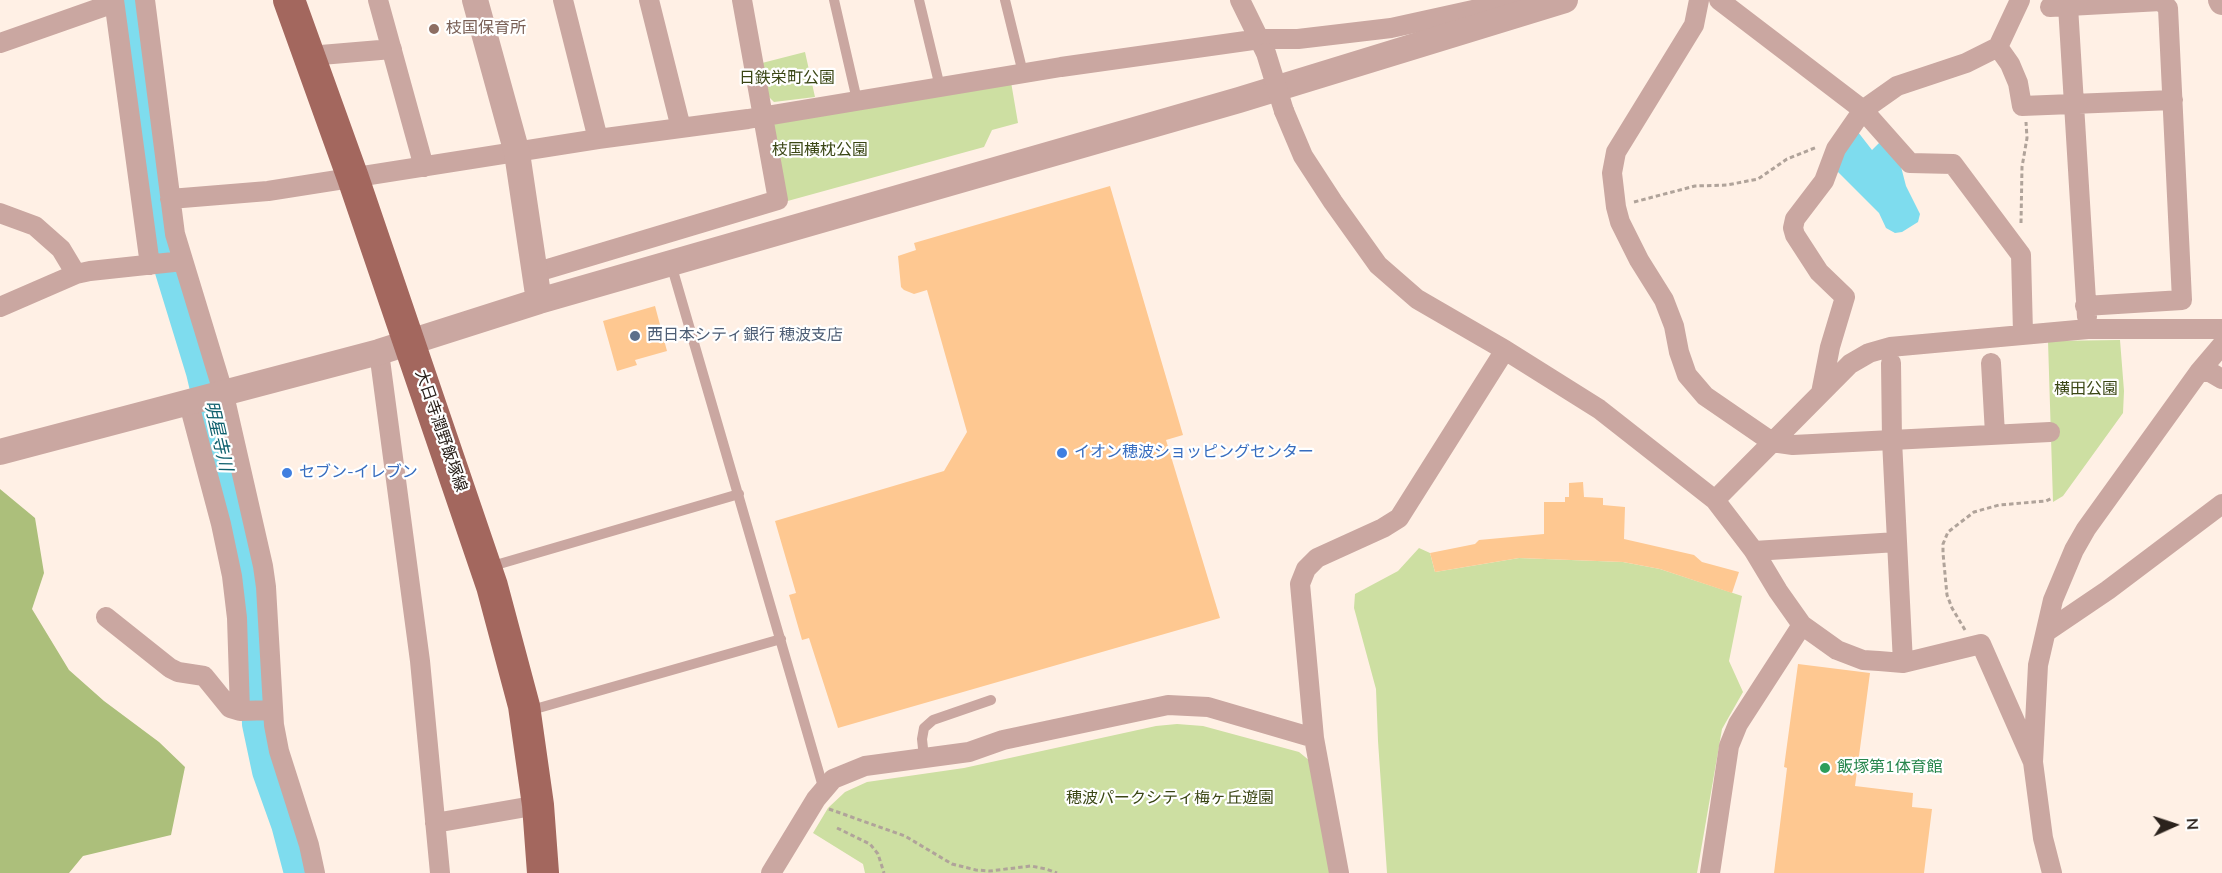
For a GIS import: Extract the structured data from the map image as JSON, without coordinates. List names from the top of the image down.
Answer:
{
  "streets": {
    "main road": ["大日寺潤野飯塚線"]
  },
  "water": ["明星寺川"],
  "parks": [
    "日鉄栄町公園",
    "枝国横枕公園",
    "横田公園",
    "穂波パークシティ梅ヶ丘遊園"
  ],
  "places": [
    "枝国保育所",
    "西日本シティ銀行 穂波支店",
    "イオン穂波ショッピングセンター",
    "セブン-イレブン",
    "飯塚第1体育館"
  ],
  "north": "right"
}
